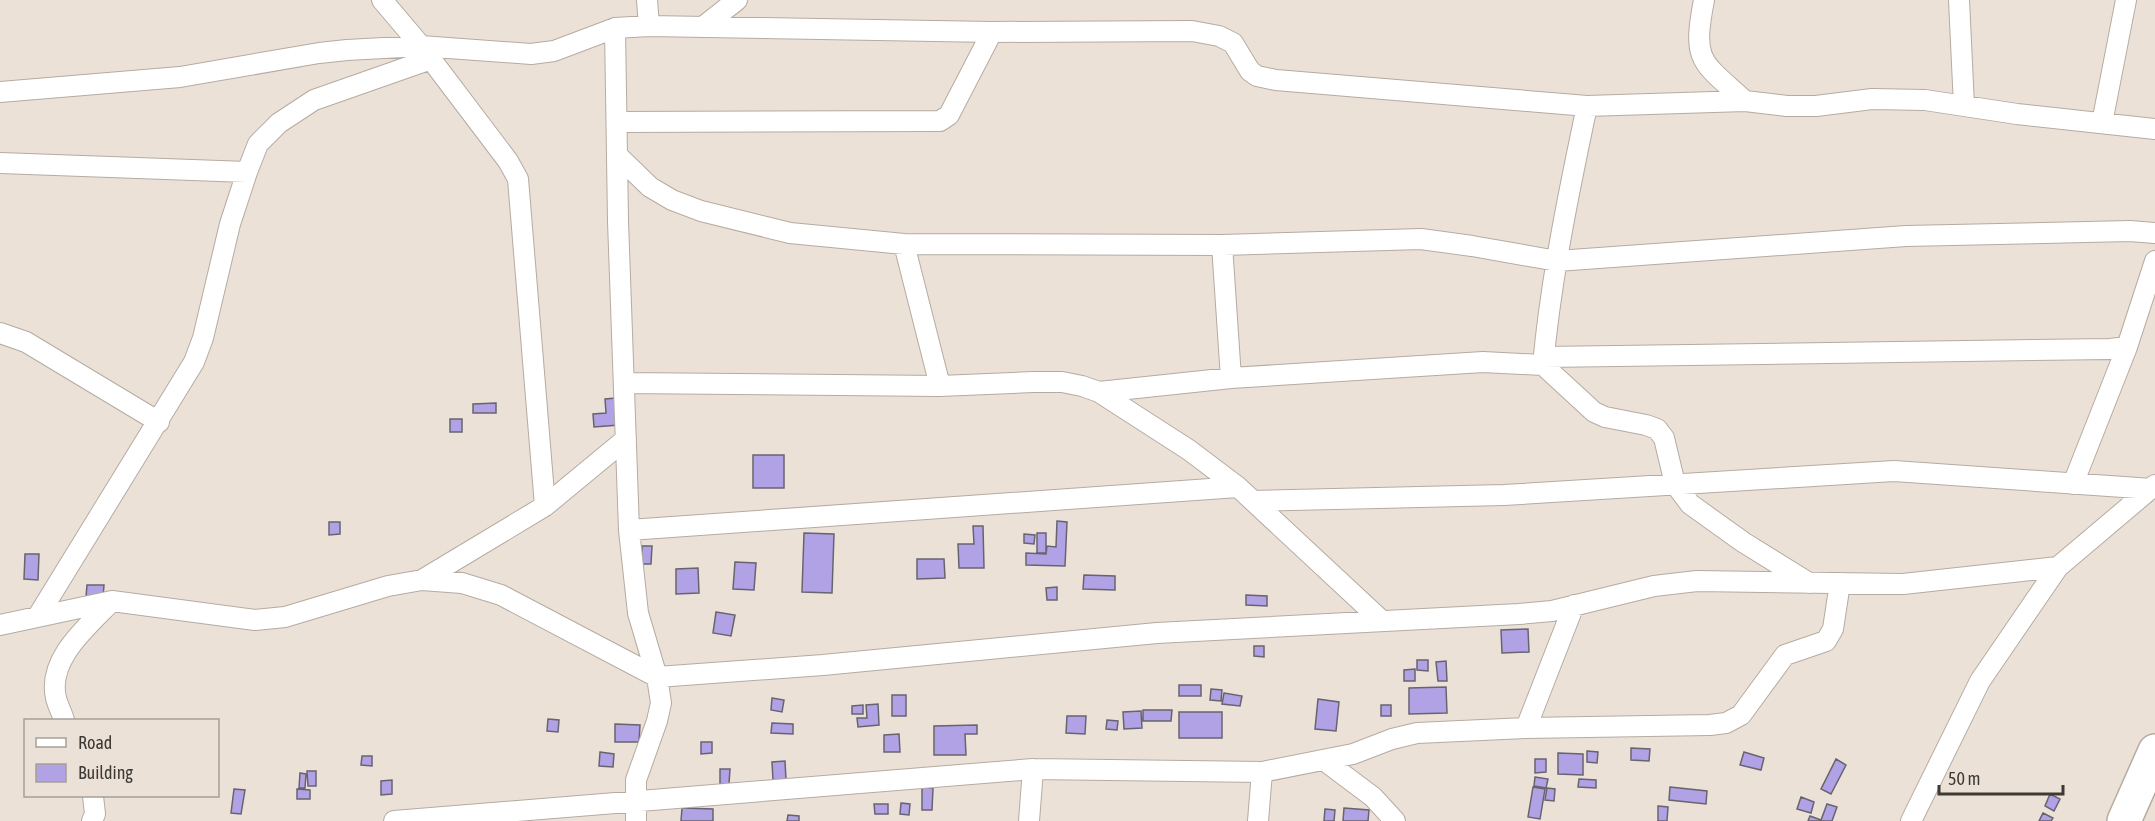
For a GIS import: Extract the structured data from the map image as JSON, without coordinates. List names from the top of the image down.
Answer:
{
  "legend": ["Road", "Building"],
  "scale_bar": "50 m"
}
